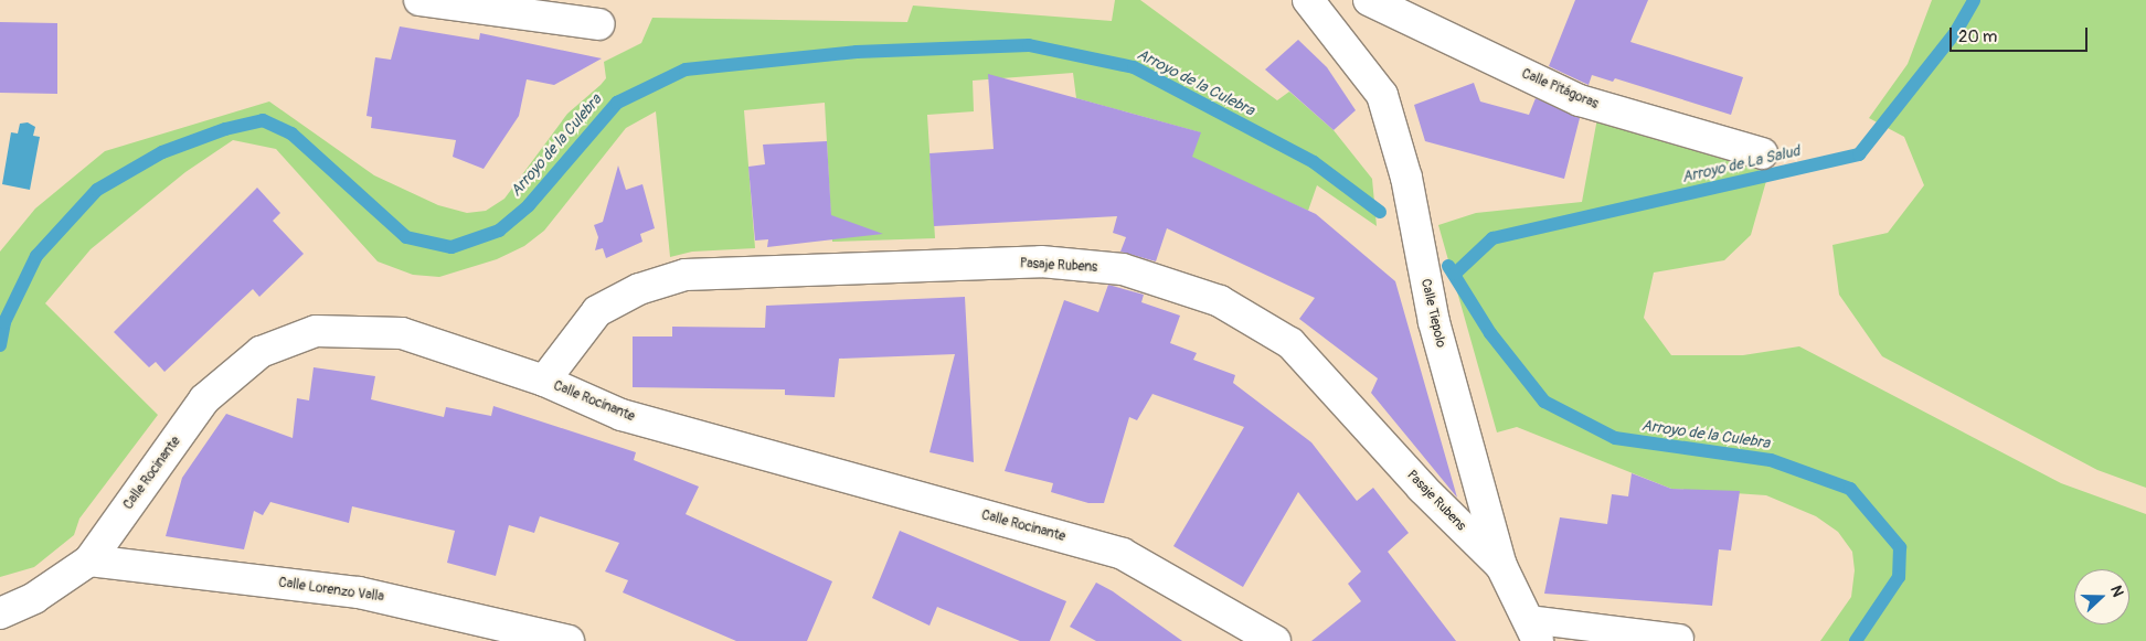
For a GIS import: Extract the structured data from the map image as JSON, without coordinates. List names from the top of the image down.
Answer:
{
  "streets": {
    "street": [
      "Calle Pitágoras",
      "Pasaje Rubens",
      "Calle Tiepolo",
      "Calle Rocinante",
      "Calle Lorenzo Valla"
    ]
  },
  "crossings": [
    ["Pasaje Rubens", "Calle Tiepolo"],
    ["Pasaje Rubens", "Calle Rocinante"],
    ["Calle Rocinante", "Calle Lorenzo Valla"]
  ],
  "water": ["Arroyo de la Culebra", "Arroyo de La Salud"],
  "scale_bar": "20 m",
  "north": "right"
}
